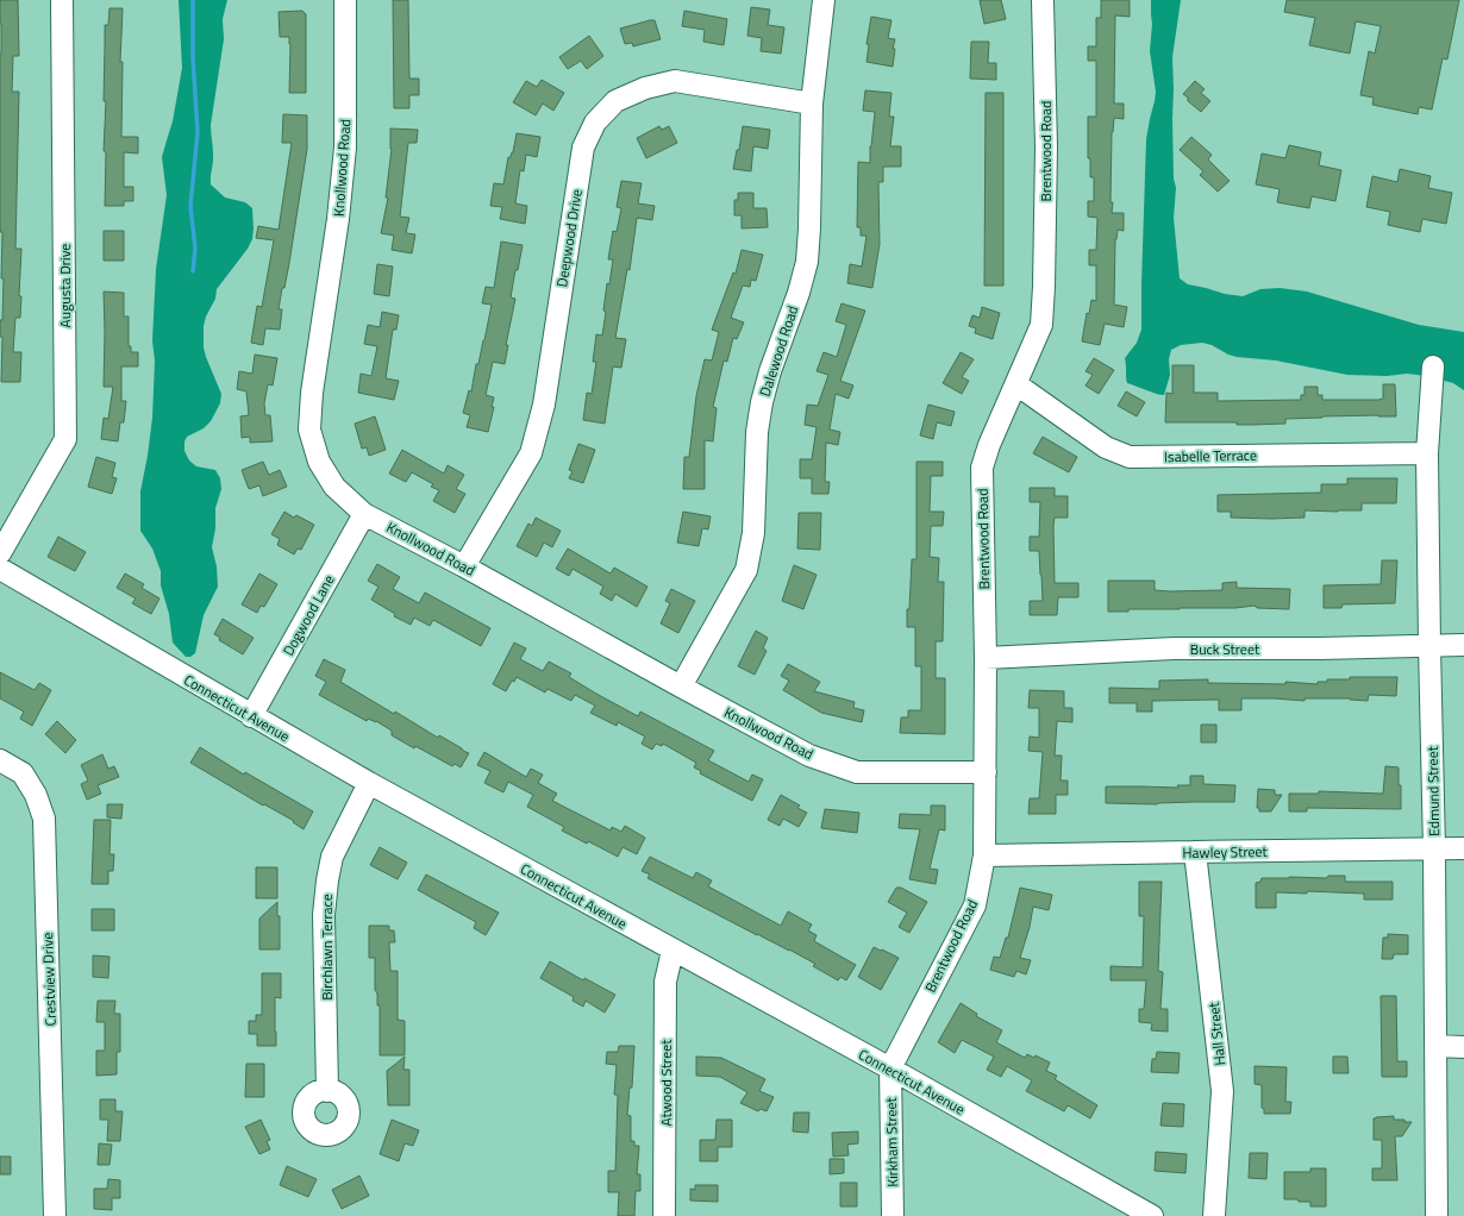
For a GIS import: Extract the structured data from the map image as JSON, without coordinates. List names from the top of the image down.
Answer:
{
  "streets": {
    "street": [
      "Brentwood Road",
      "Knollwood Road",
      "Deepwood Drive",
      "Augusta Drive",
      "Dalewood Road",
      "Isabelle Terrace",
      "Dogwood Lane",
      "Buck Street",
      "Connecticut Avenue",
      "Edmund Street",
      "Hawley Street",
      "Birchlawn Terrace",
      "Crestview Drive",
      "Hall Street",
      "Atwood Street",
      "Kirkham Street"
    ]
  },
  "crossings": [
    ["Brentwood Road", "Knollwood Road"],
    ["Brentwood Road", "Isabelle Terrace"],
    ["Brentwood Road", "Buck Street"],
    ["Brentwood Road", "Connecticut Avenue"],
    ["Brentwood Road", "Hawley Street"],
    ["Brentwood Road", "Kirkham Street"],
    ["Knollwood Road", "Deepwood Drive"],
    ["Knollwood Road", "Dalewood Road"],
    ["Knollwood Road", "Dogwood Lane"],
    ["Deepwood Drive", "Dalewood Road"],
    ["Isabelle Terrace", "Edmund Street"],
    ["Dogwood Lane", "Connecticut Avenue"],
    ["Buck Street", "Edmund Street"],
    ["Connecticut Avenue", "Birchlawn Terrace"],
    ["Connecticut Avenue", "Atwood Street"],
    ["Connecticut Avenue", "Kirkham Street"],
    ["Edmund Street", "Hawley Street"],
    ["Hawley Street", "Hall Street"]
  ]
}
